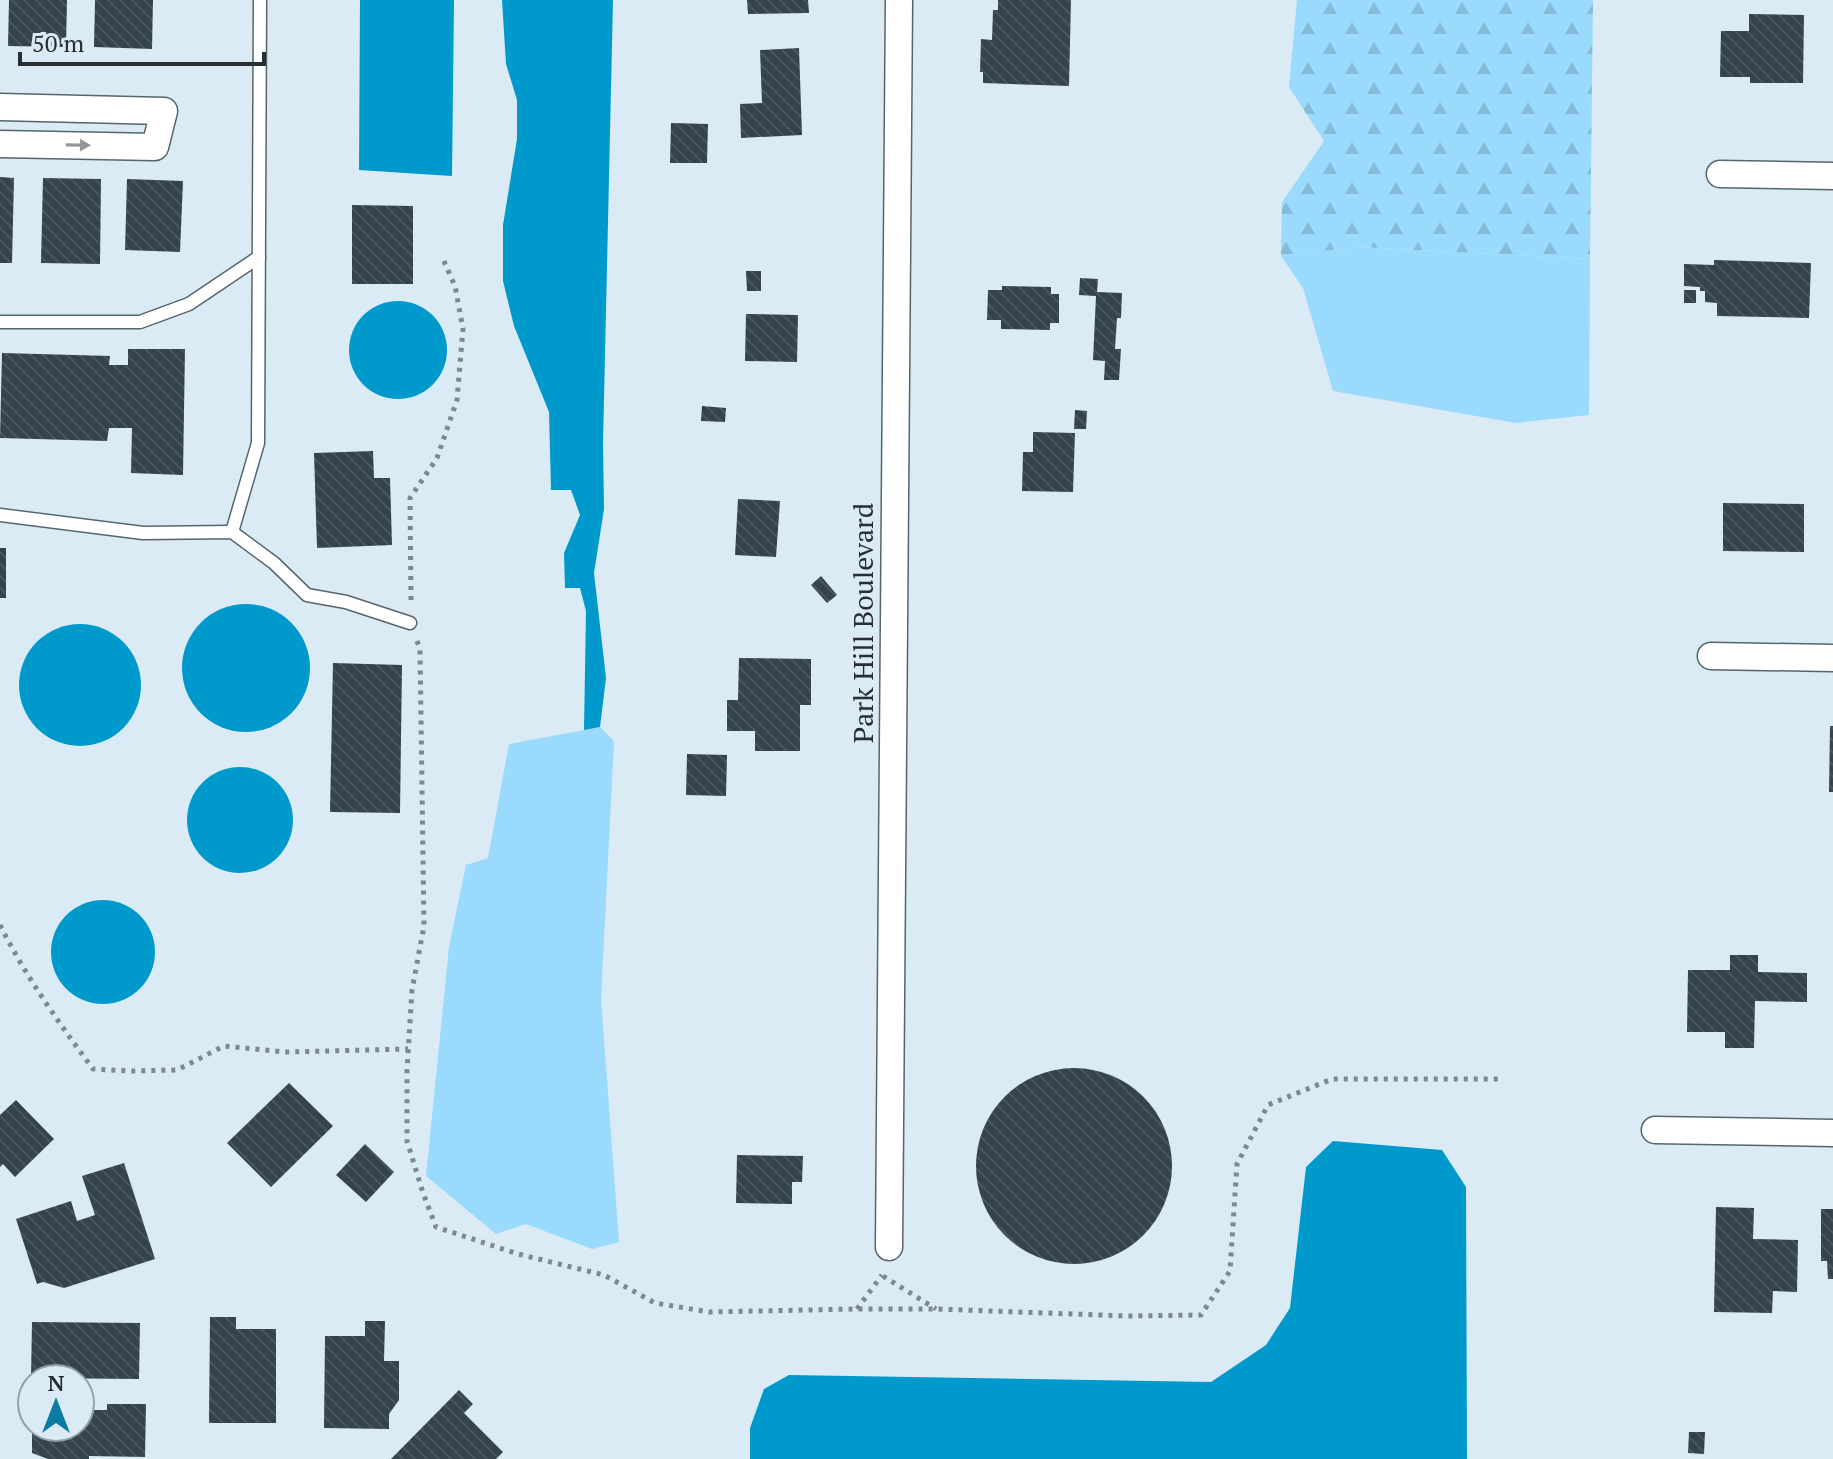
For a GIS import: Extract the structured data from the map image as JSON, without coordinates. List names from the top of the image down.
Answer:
{
  "streets": {
    "street": ["Park Hill Boulevard"]
  },
  "scale_bar": "50 m",
  "north": "top"
}
